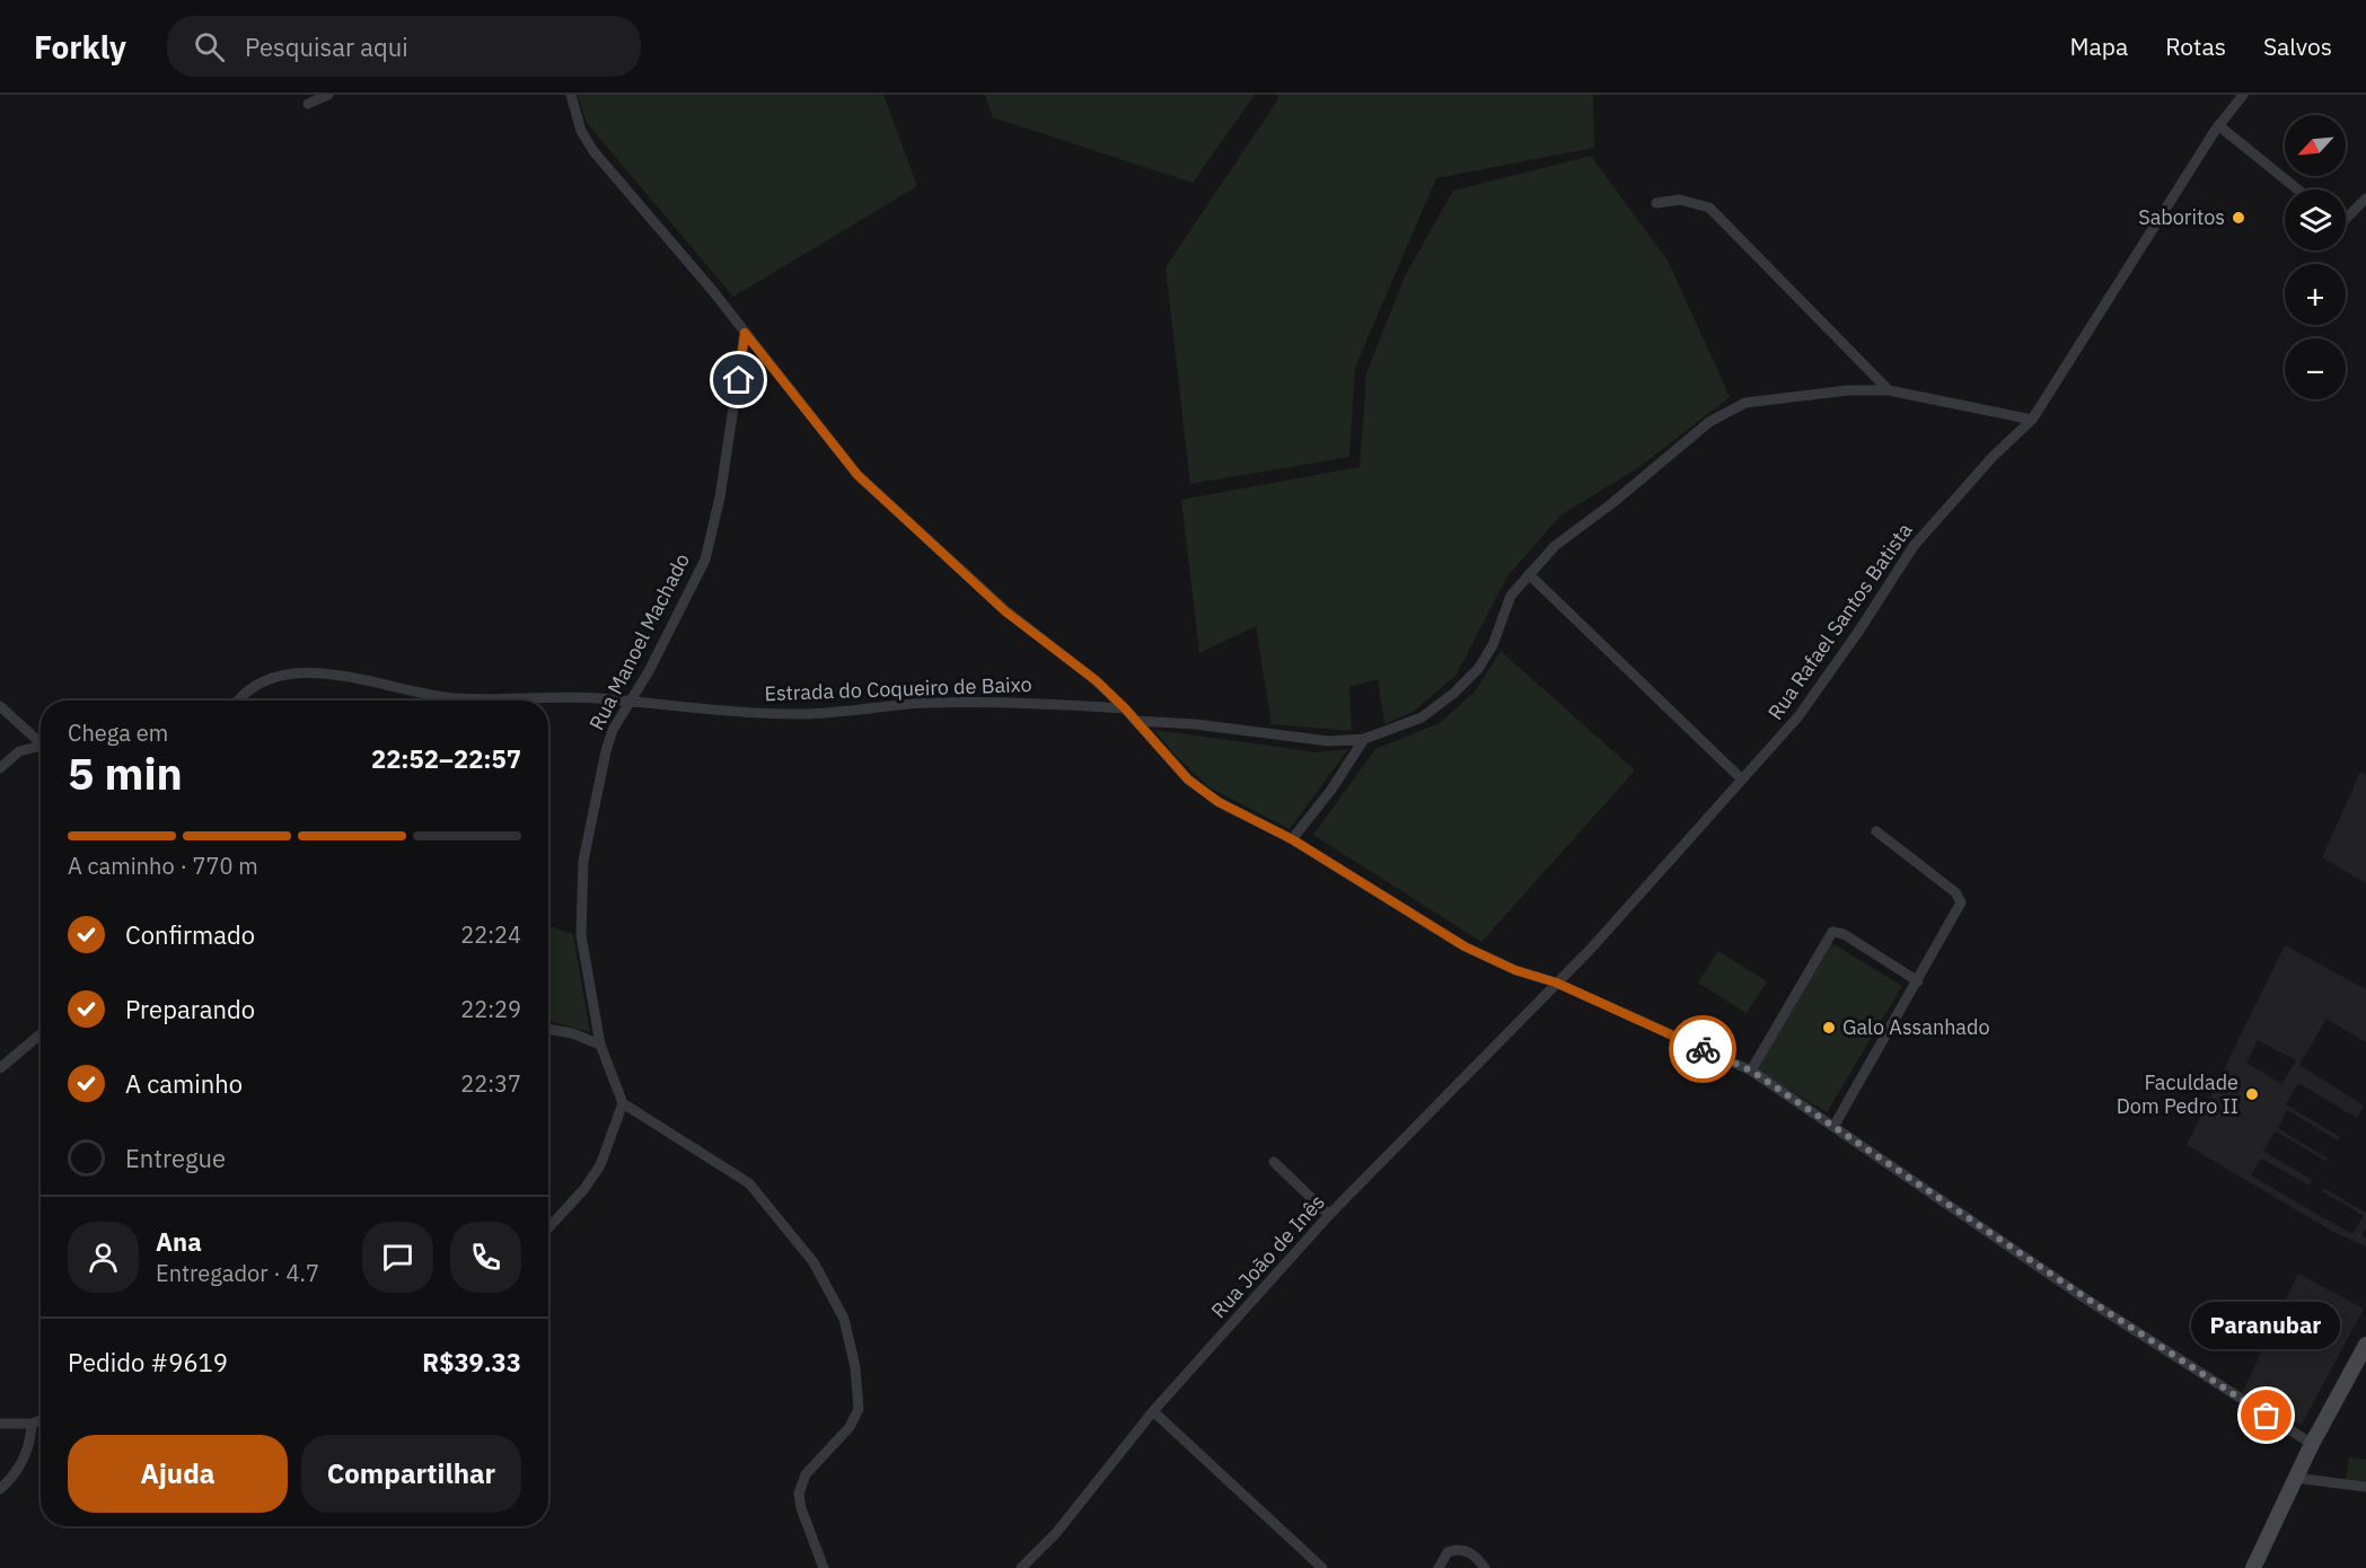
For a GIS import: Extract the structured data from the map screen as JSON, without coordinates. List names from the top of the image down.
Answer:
{
  "streets": {
    "street": [
      "Rua Rafael Santos Batista",
      "Rua Manoel Machado",
      "Estrada do Coqueiro de Baixo",
      "Rua João de Inês"
    ]
  },
  "crossings": [
    ["Rua Rafael Santos Batista", "Rua João de Inês"],
    ["Rua Manoel Machado", "Estrada do Coqueiro de Baixo"]
  ],
  "places": [
    "Saboritos",
    "Galo Assanhado",
    "Faculdade Dom Pedro II",
    "Paranubar"
  ],
  "north": "bottom left",
  "page": {
    "header": "Forkly",
    "search": "Pesquisar aqui",
    "nav": ["Mapa", "Rotas", "Salvos"],
    "map_buttons": ["+", "−"],
    "heading": ["5 min", "Chega em", "22:52–22:57"],
    "panel": [
      "Ana",
      "Entregador · 4.7",
      "Pedido #9619",
      "R$39.33"
    ],
    "bar": "A caminho · 770 m",
    "list": [
      ["Confirmado", "22:24"],
      ["Preparando", "22:29"],
      ["A caminho", "22:37"],
      "Entregue"
    ],
    "bubble": "Paranubar",
    "buttons": ["Ajuda", "Compartilhar"]
  }
}
